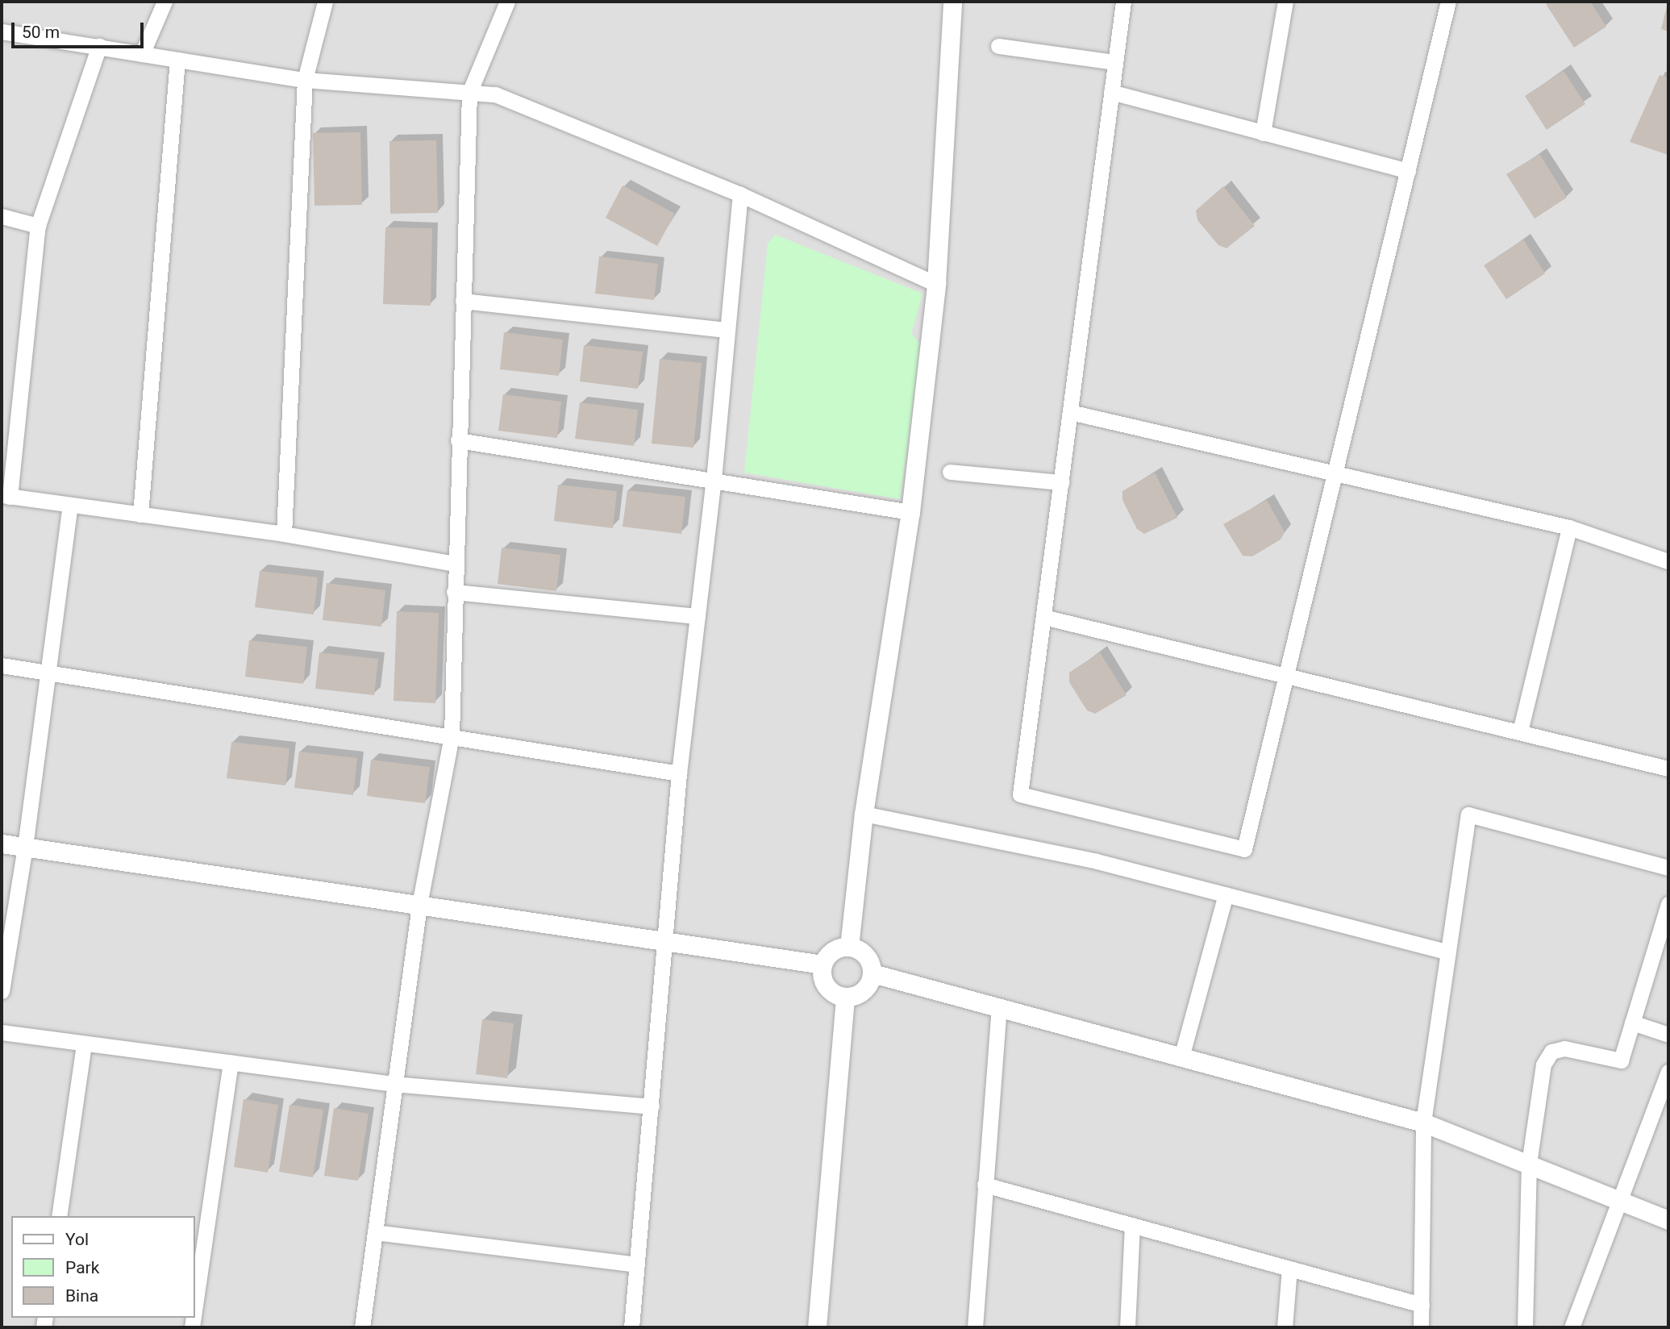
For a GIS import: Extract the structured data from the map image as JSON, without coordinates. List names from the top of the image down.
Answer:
{
  "legend": ["Yol", "Park", "Bina"],
  "scale_bar": "50 m"
}
